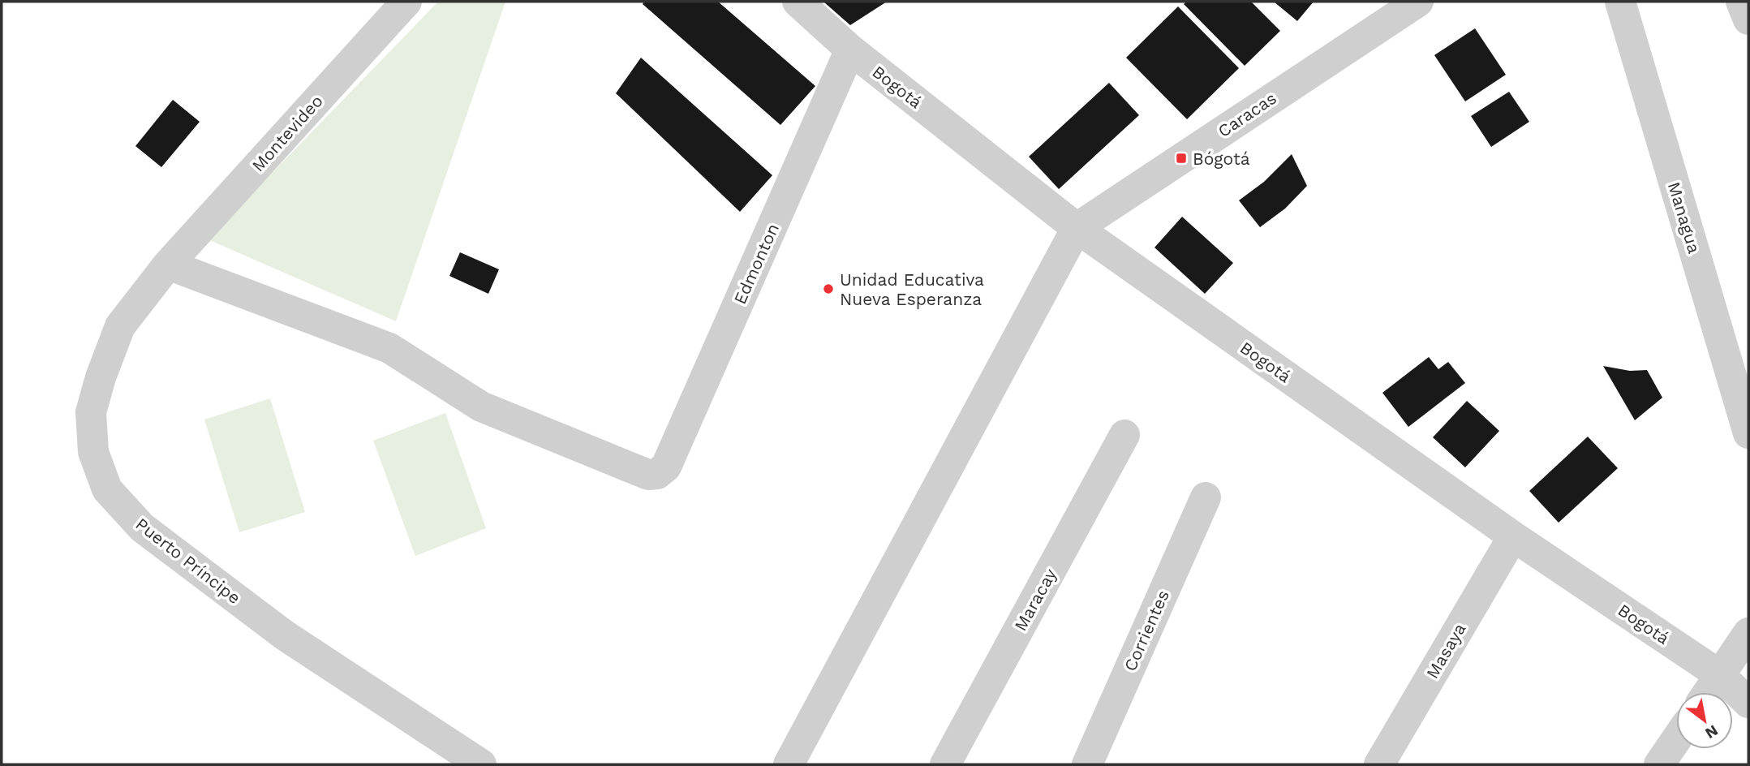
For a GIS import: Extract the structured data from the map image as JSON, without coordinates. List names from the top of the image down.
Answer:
{
  "streets": {
    "street": [
      "Bogotá",
      "Caracas",
      "Montevideo",
      "Managua",
      "Edmonton",
      "Puerto Príncipe",
      "Maracay",
      "Corrientes",
      "Masaya"
    ]
  },
  "crossings": [
    ["Bogotá", "Caracas"],
    ["Bogotá", "Edmonton"],
    ["Bogotá", "Masaya"],
    ["Montevideo", "Edmonton"],
    ["Montevideo", "Puerto Príncipe"],
    ["Edmonton", "Puerto Príncipe"]
  ],
  "places": {
    "transit": ["Bógotá"],
    "other": ["Unidad Educativa Nueva Esperanza"]
  },
  "north": "bottom right"
}
